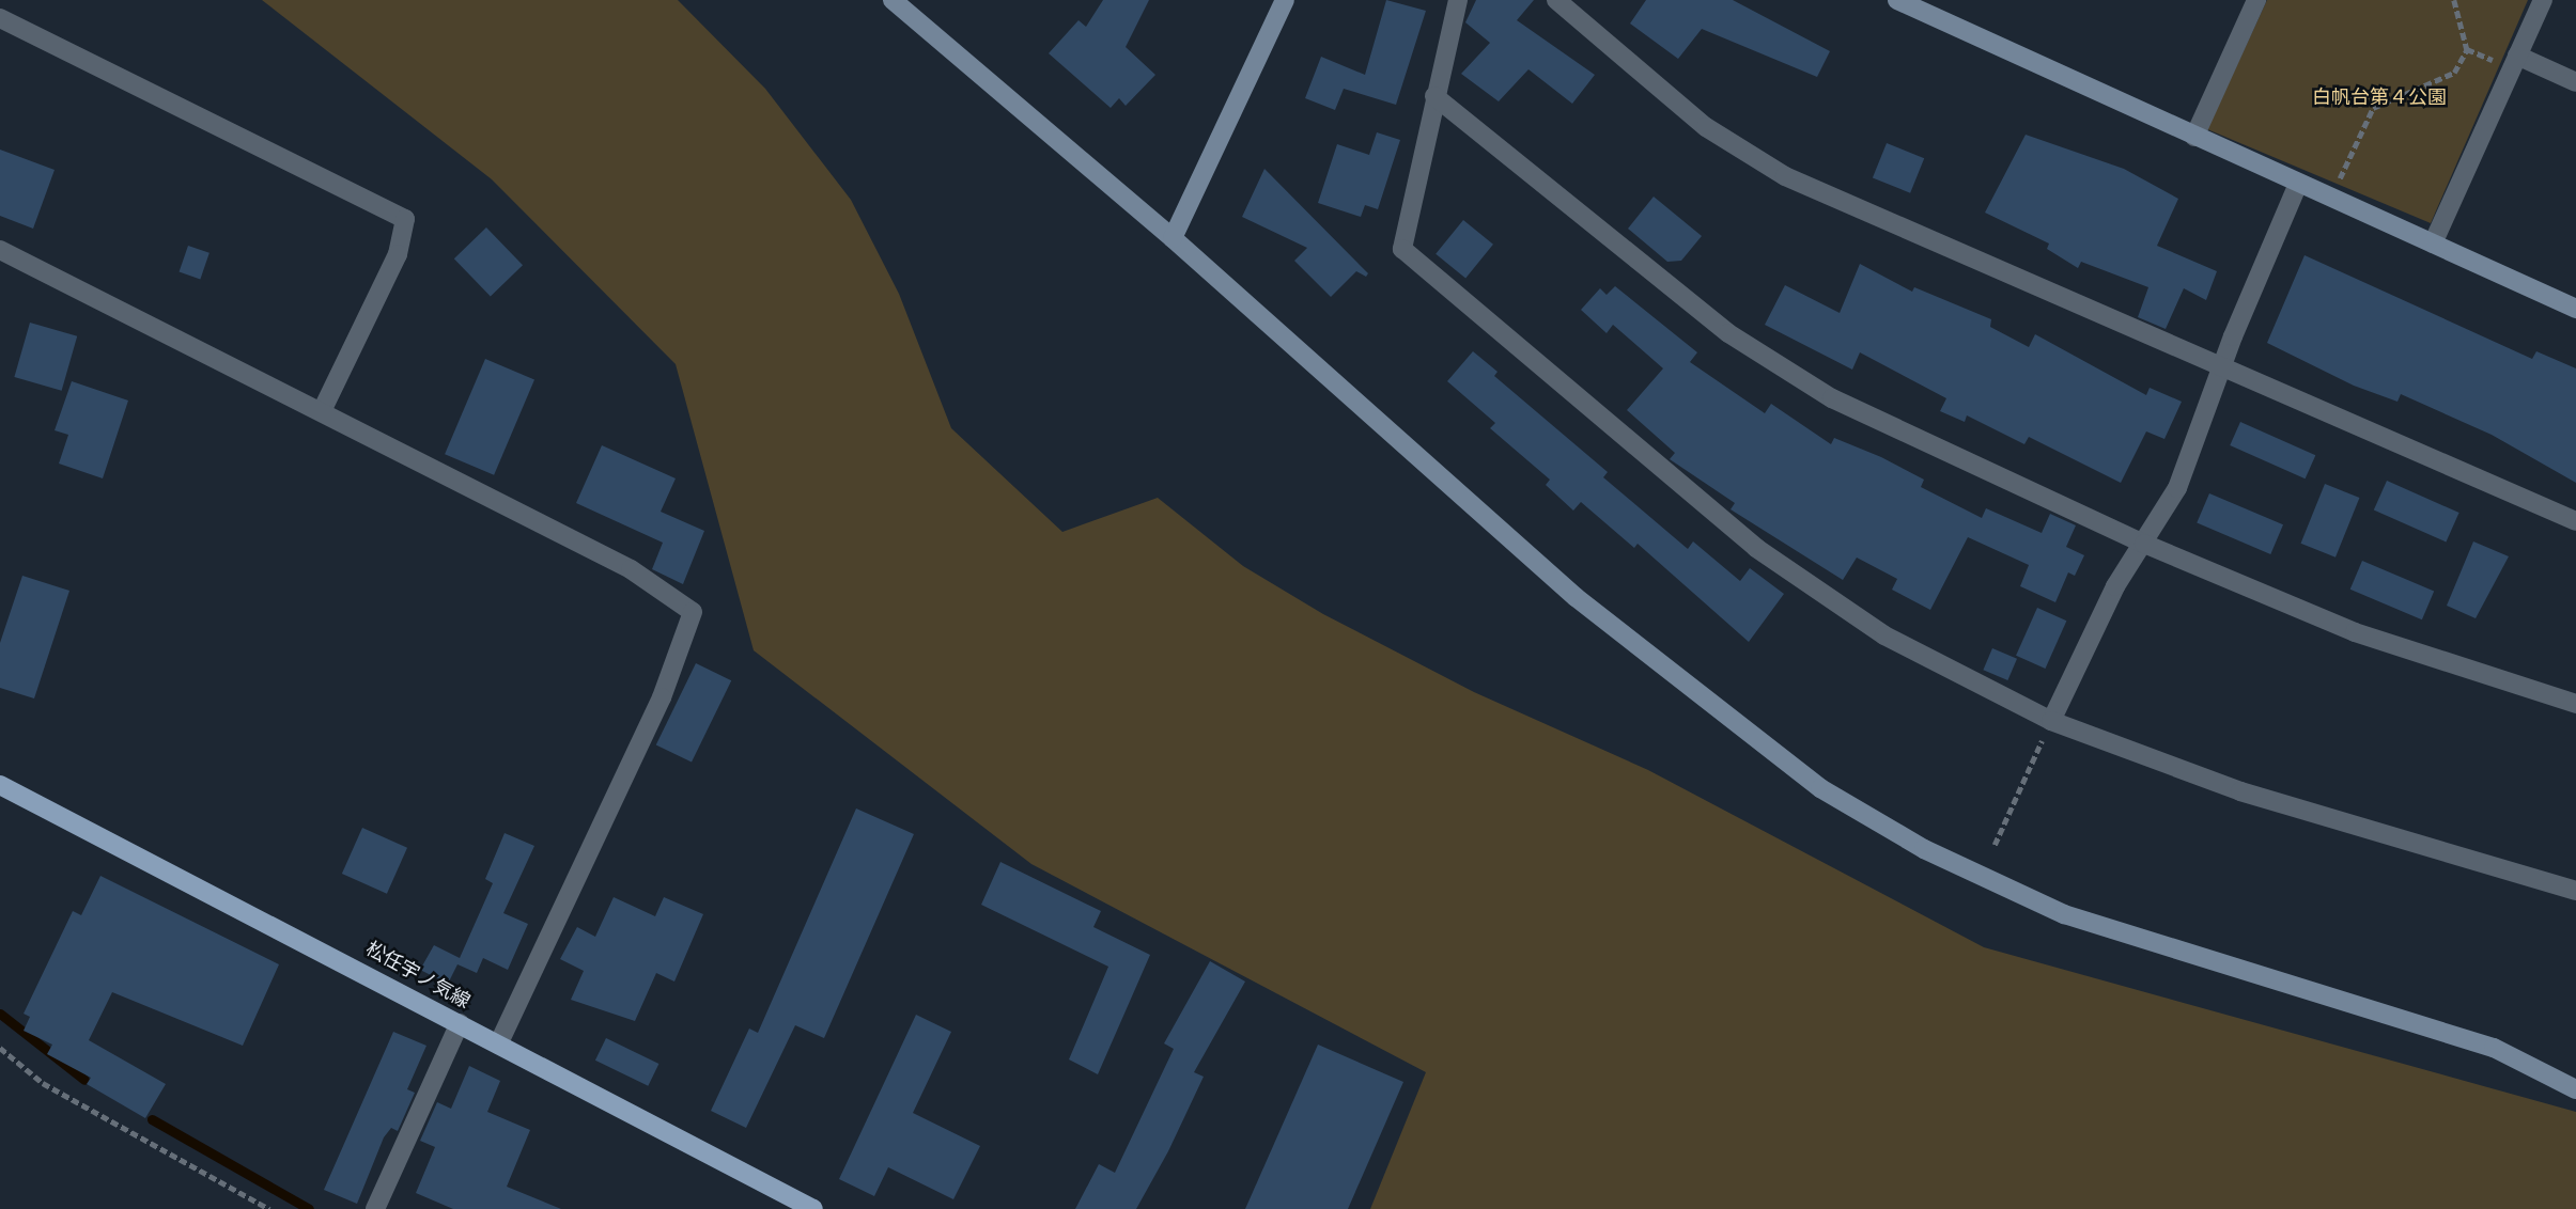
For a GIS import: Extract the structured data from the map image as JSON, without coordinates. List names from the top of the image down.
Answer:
{
  "streets": {
    "main road": ["松任宇ノ気線"]
  },
  "parks": ["白帆台第４公園"]
}
